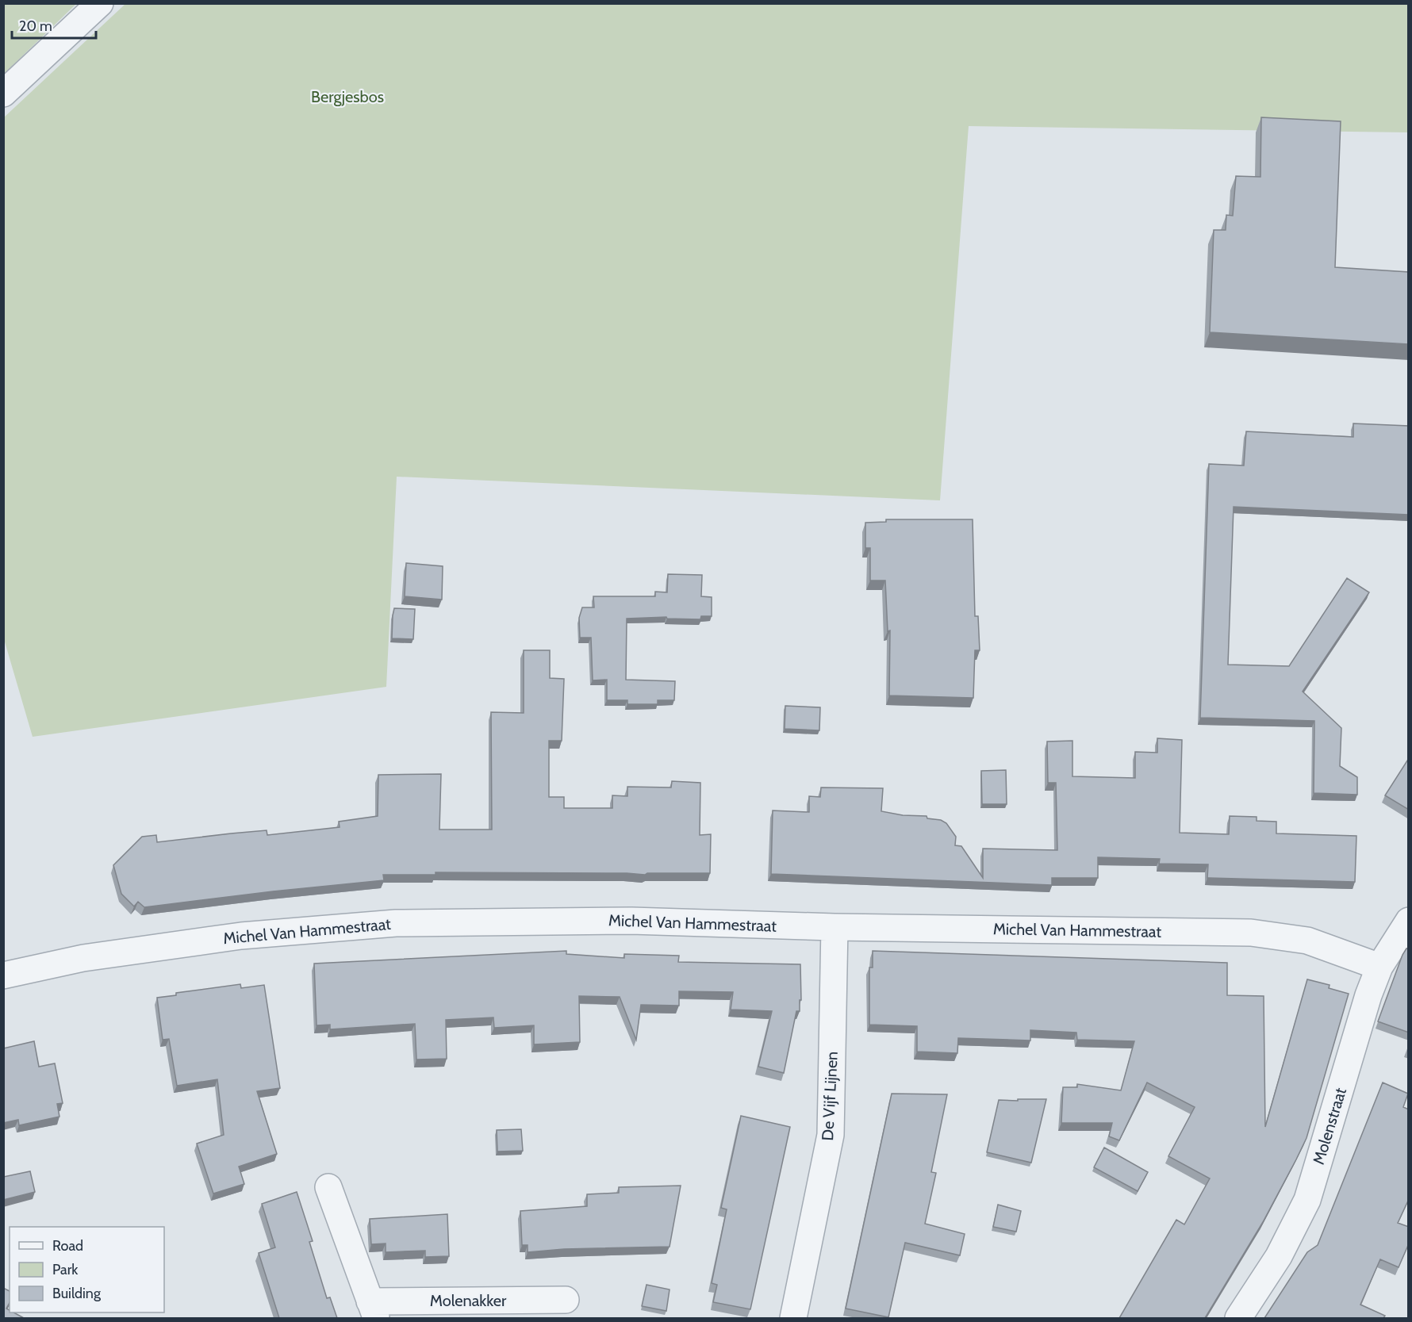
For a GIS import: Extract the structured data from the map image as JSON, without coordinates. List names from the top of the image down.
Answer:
{
  "streets": {
    "street": [
      "Michel Van Hammestraat",
      "De Vijf Lijnen",
      "Molenstraat",
      "Molenakker"
    ]
  },
  "crossings": [
    ["Michel Van Hammestraat", "De Vijf Lijnen"],
    ["Michel Van Hammestraat", "Molenstraat"]
  ],
  "parks": ["Bergjesbos"],
  "legend": ["Road", "Park", "Building"],
  "scale_bar": "20 m"
}
